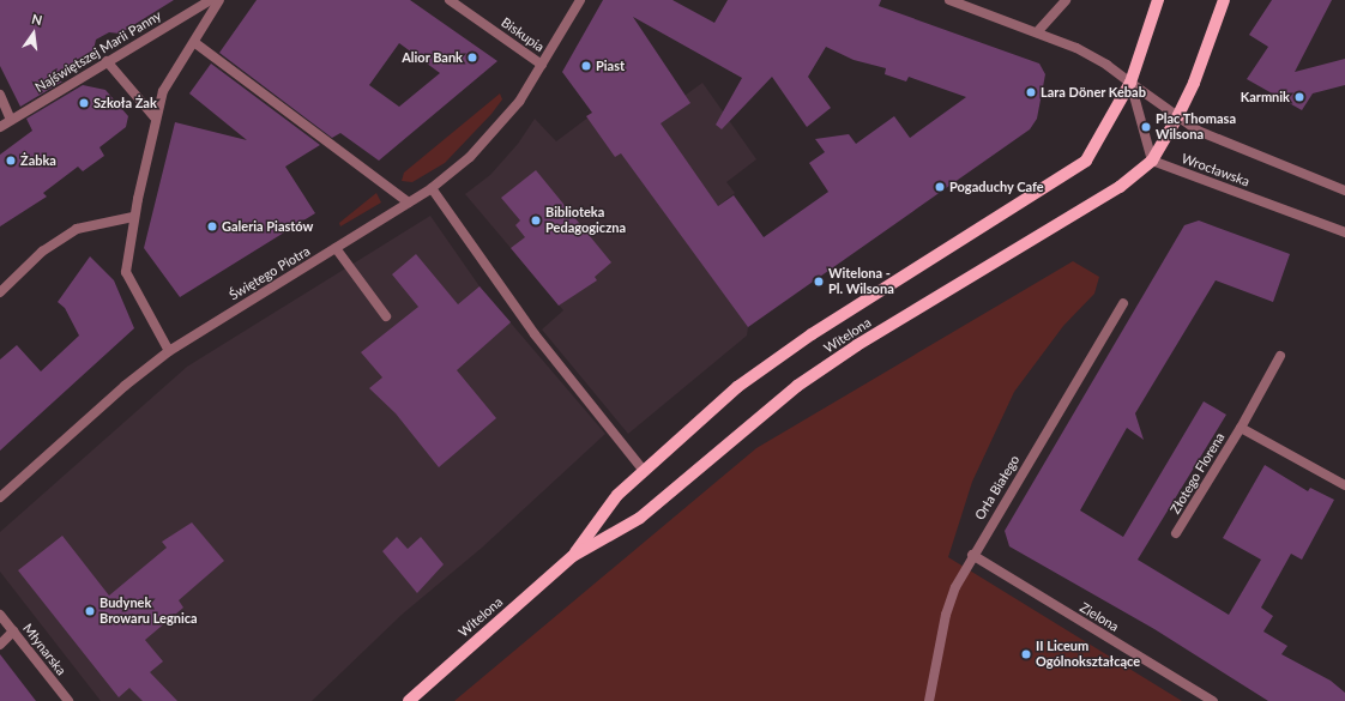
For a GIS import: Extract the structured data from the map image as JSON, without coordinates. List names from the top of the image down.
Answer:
{
  "streets": {
    "main road": ["Witelona"],
    "street": [
      "Biskupia",
      "Najświętszej Marii Panny",
      "Wrocławska",
      "Świętego Piotra",
      "Złotego Florena",
      "Orła Białego",
      "Zielona",
      "Młynarska"
    ]
  },
  "crossings": [
    ["Biskupia", "Świętego Piotra"],
    ["Wrocławska", "Witelona"],
    ["Orła Białego", "Zielona"]
  ],
  "places": [
    "Alior Bank",
    "Piast",
    "Lara Döner Kebab",
    "Karmnik",
    "Szkoła Żak",
    "Plac Thomasa Wilsona",
    "Żabka",
    "Pogaduchy Cafe",
    "Biblioteka Pedagogiczna",
    "Galeria Piastów",
    "Witelona - Pl. Wilsona",
    "Budynek Browaru Legnica",
    "II Liceum Ogólnokształcące"
  ],
  "north": "top"
}
